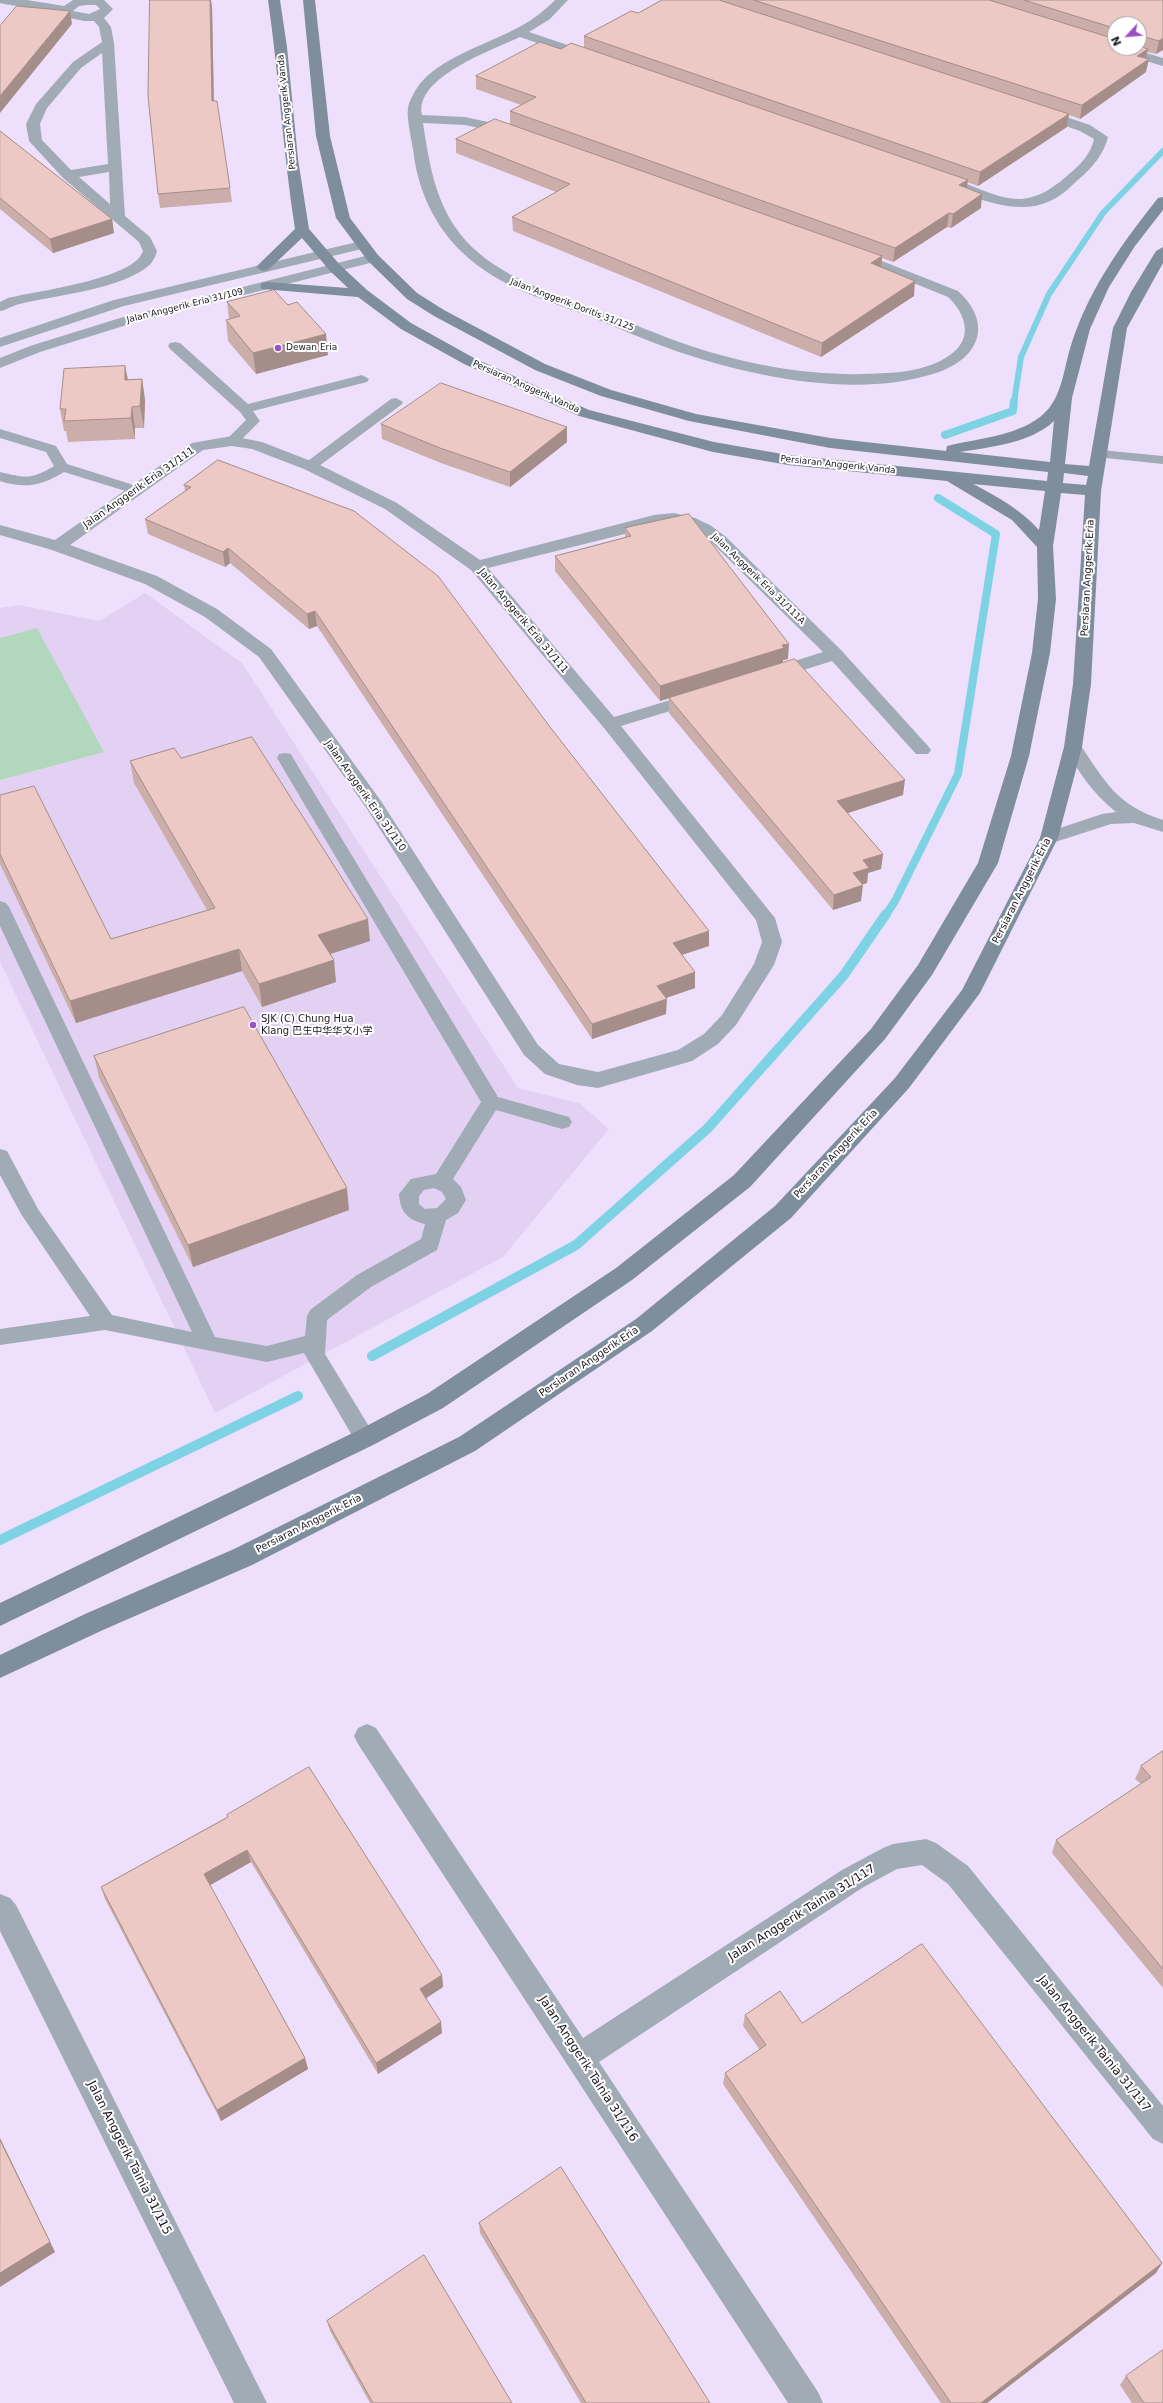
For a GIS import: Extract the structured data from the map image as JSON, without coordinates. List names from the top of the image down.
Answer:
{
  "streets": {
    "main road": ["Persiaran Anggerik Vanda", "Persiaran Anggerik Eria"],
    "street": [
      "Jalan Anggerik Doritis 31/125",
      "Jalan Anggerik Eria 31/109",
      "Jalan Anggerik Eria 31/111",
      "Jalan Anggerik Eria 31/111A",
      "Jalan Anggerik Eria 31/110",
      "Jalan Anggerik Tainia 31/117",
      "Jalan Anggerik Tainia 31/116",
      "Jalan Anggerik Tainia 31/115"
    ]
  },
  "crossings": [
    ["Persiaran Anggerik Vanda", "Jalan Anggerik Eria 31/109"],
    ["Persiaran Anggerik Vanda", "Persiaran Anggerik Eria"],
    ["Jalan Anggerik Eria 31/111", "Jalan Anggerik Eria 31/111A"],
    ["Jalan Anggerik Eria 31/111", "Jalan Anggerik Eria 31/110"],
    ["Jalan Anggerik Tainia 31/117", "Jalan Anggerik Tainia 31/116"]
  ],
  "places": ["Dewan Eria", "SJK (C) Chung Hua Klang 巴生中华华文小学"],
  "north": "bottom left"
}
